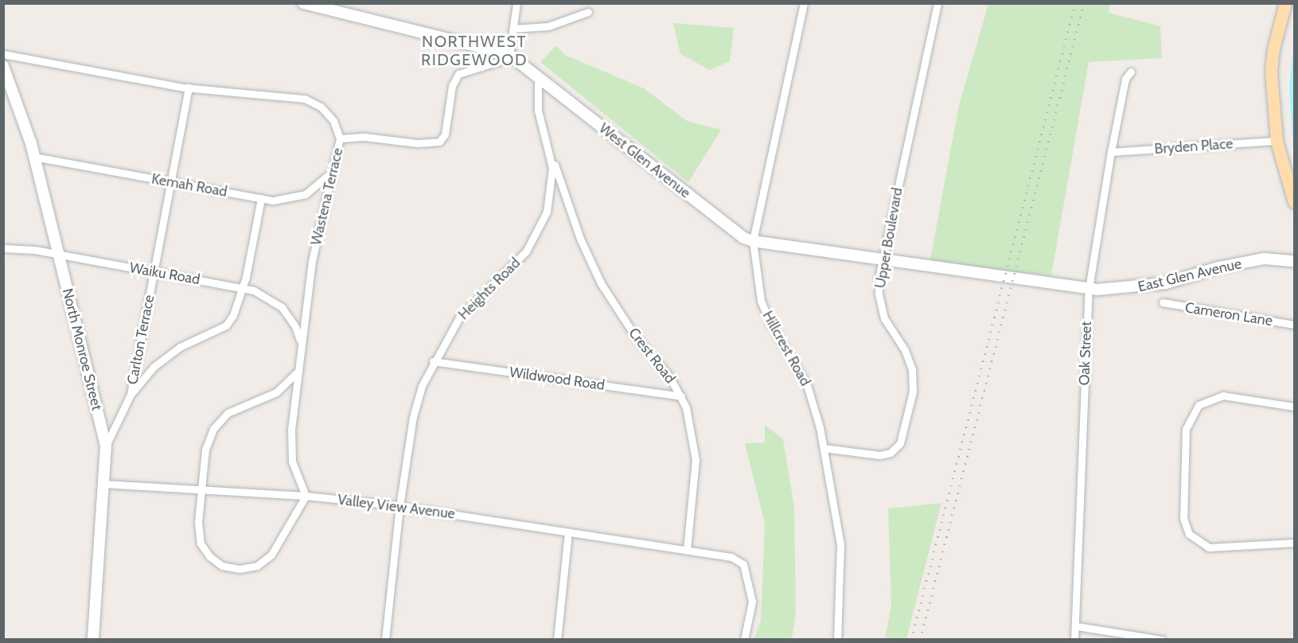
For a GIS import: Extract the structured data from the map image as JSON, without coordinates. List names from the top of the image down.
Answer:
{
  "streets": {
    "street": [
      "Bryden Place",
      "West Glen Avenue",
      "Kemah Road",
      "Wastena Terrace",
      "Upper Boulevard",
      "Waiku Road",
      "East Glen Avenue",
      "Heights Road",
      "Cameron Lane",
      "Carlton Terrace",
      "Hillcrest Road",
      "North Monroe Street",
      "Oak Street",
      "Crest Road",
      "Wildwood Road",
      "Valley View Avenue"
    ]
  },
  "crossings": [
    ["Bryden Place", "Oak Street"],
    ["West Glen Avenue", "Upper Boulevard"],
    ["West Glen Avenue", "East Glen Avenue"],
    ["West Glen Avenue", "Heights Road"],
    ["West Glen Avenue", "Hillcrest Road"],
    ["Kemah Road", "Wastena Terrace"],
    ["Kemah Road", "Carlton Terrace"],
    ["Kemah Road", "North Monroe Street"],
    ["Wastena Terrace", "Waiku Road"],
    ["Wastena Terrace", "Carlton Terrace"],
    ["Wastena Terrace", "Valley View Avenue"],
    ["Upper Boulevard", "Hillcrest Road"],
    ["Waiku Road", "Carlton Terrace"],
    ["Waiku Road", "North Monroe Street"],
    ["East Glen Avenue", "Oak Street"],
    ["Heights Road", "Crest Road"],
    ["Heights Road", "Wildwood Road"],
    ["Heights Road", "Valley View Avenue"],
    ["North Monroe Street", "Valley View Avenue"],
    ["Crest Road", "Wildwood Road"],
    ["Crest Road", "Valley View Avenue"]
  ],
  "districts": ["NORTHWEST RIDGEWOOD"]
}
